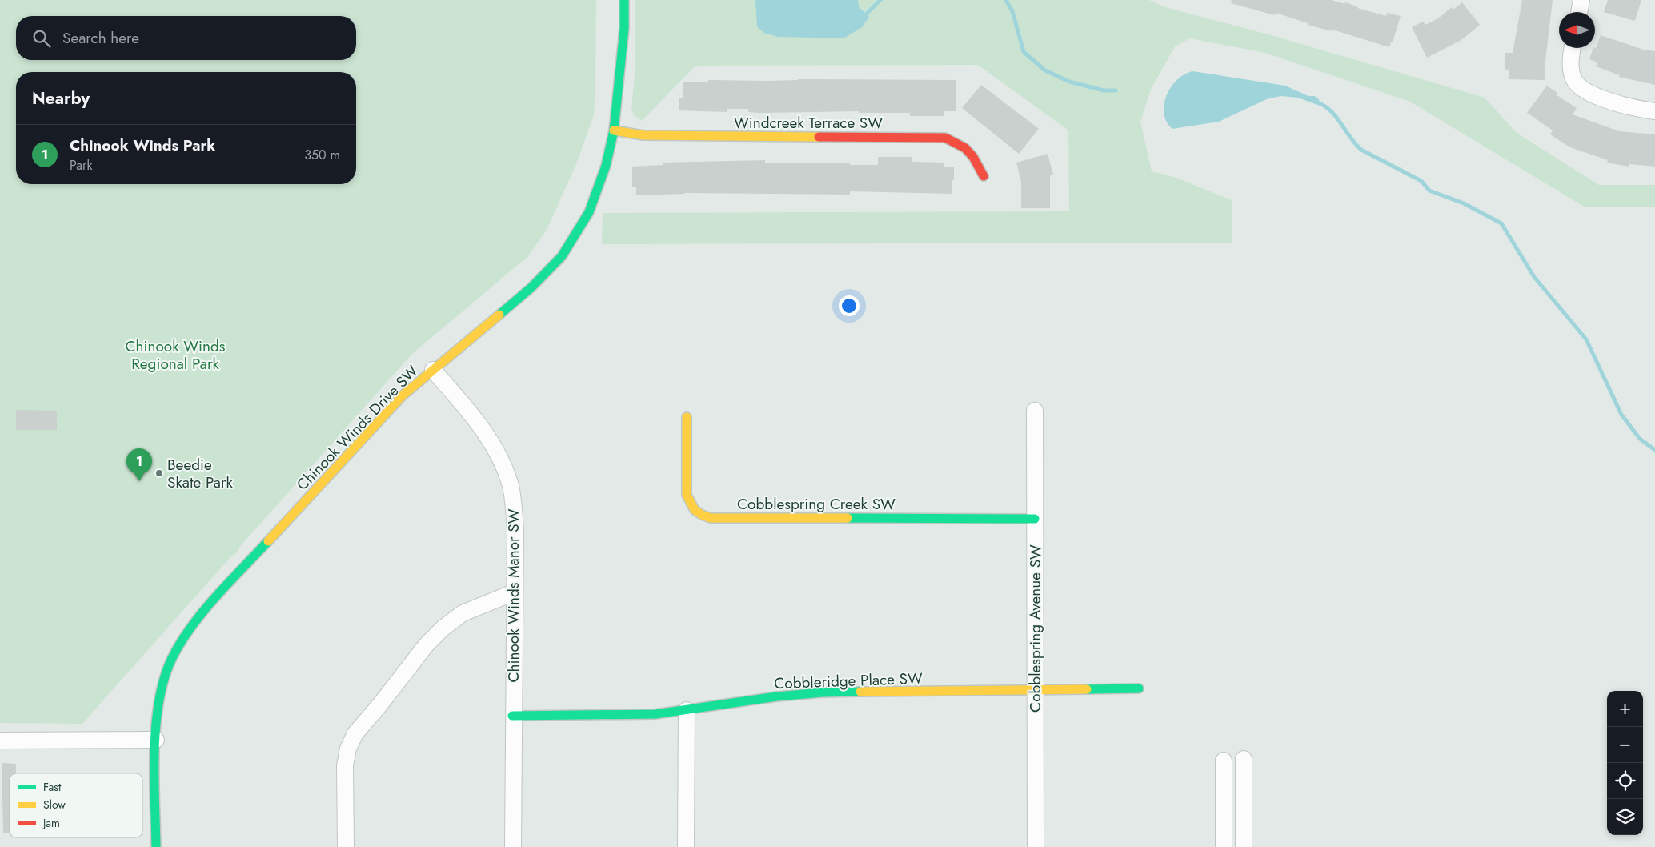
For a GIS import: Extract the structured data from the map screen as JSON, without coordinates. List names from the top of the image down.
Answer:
{
  "streets": {
    "street": [
      "Windcreek Terrace SW",
      "Chinook Winds Drive SW",
      "Cobblespring Creek SW",
      "Chinook Winds Manor SW",
      "Cobblespring Avenue SW",
      "Cobbleridge Place SW"
    ]
  },
  "crossings": [
    ["Windcreek Terrace SW", "Chinook Winds Drive SW"],
    ["Chinook Winds Drive SW", "Chinook Winds Manor SW"],
    ["Cobblespring Creek SW", "Cobblespring Avenue SW"],
    ["Chinook Winds Manor SW", "Cobbleridge Place SW"],
    ["Cobblespring Avenue SW", "Cobbleridge Place SW"]
  ],
  "parks": ["Chinook Winds Regional Park"],
  "places": ["Beedie Skate Park"],
  "legend": ["Fast", "Slow", "Jam"],
  "north": "left",
  "page": {
    "search": "Search here",
    "heading": "Nearby",
    "list": [
      {
        "mark": "1",
        "name": "Chinook Winds Park",
        "note": "Park",
        "value": "350 m"
      }
    ],
    "pins": "1",
    "map_buttons": ["+", "−"]
  }
}
